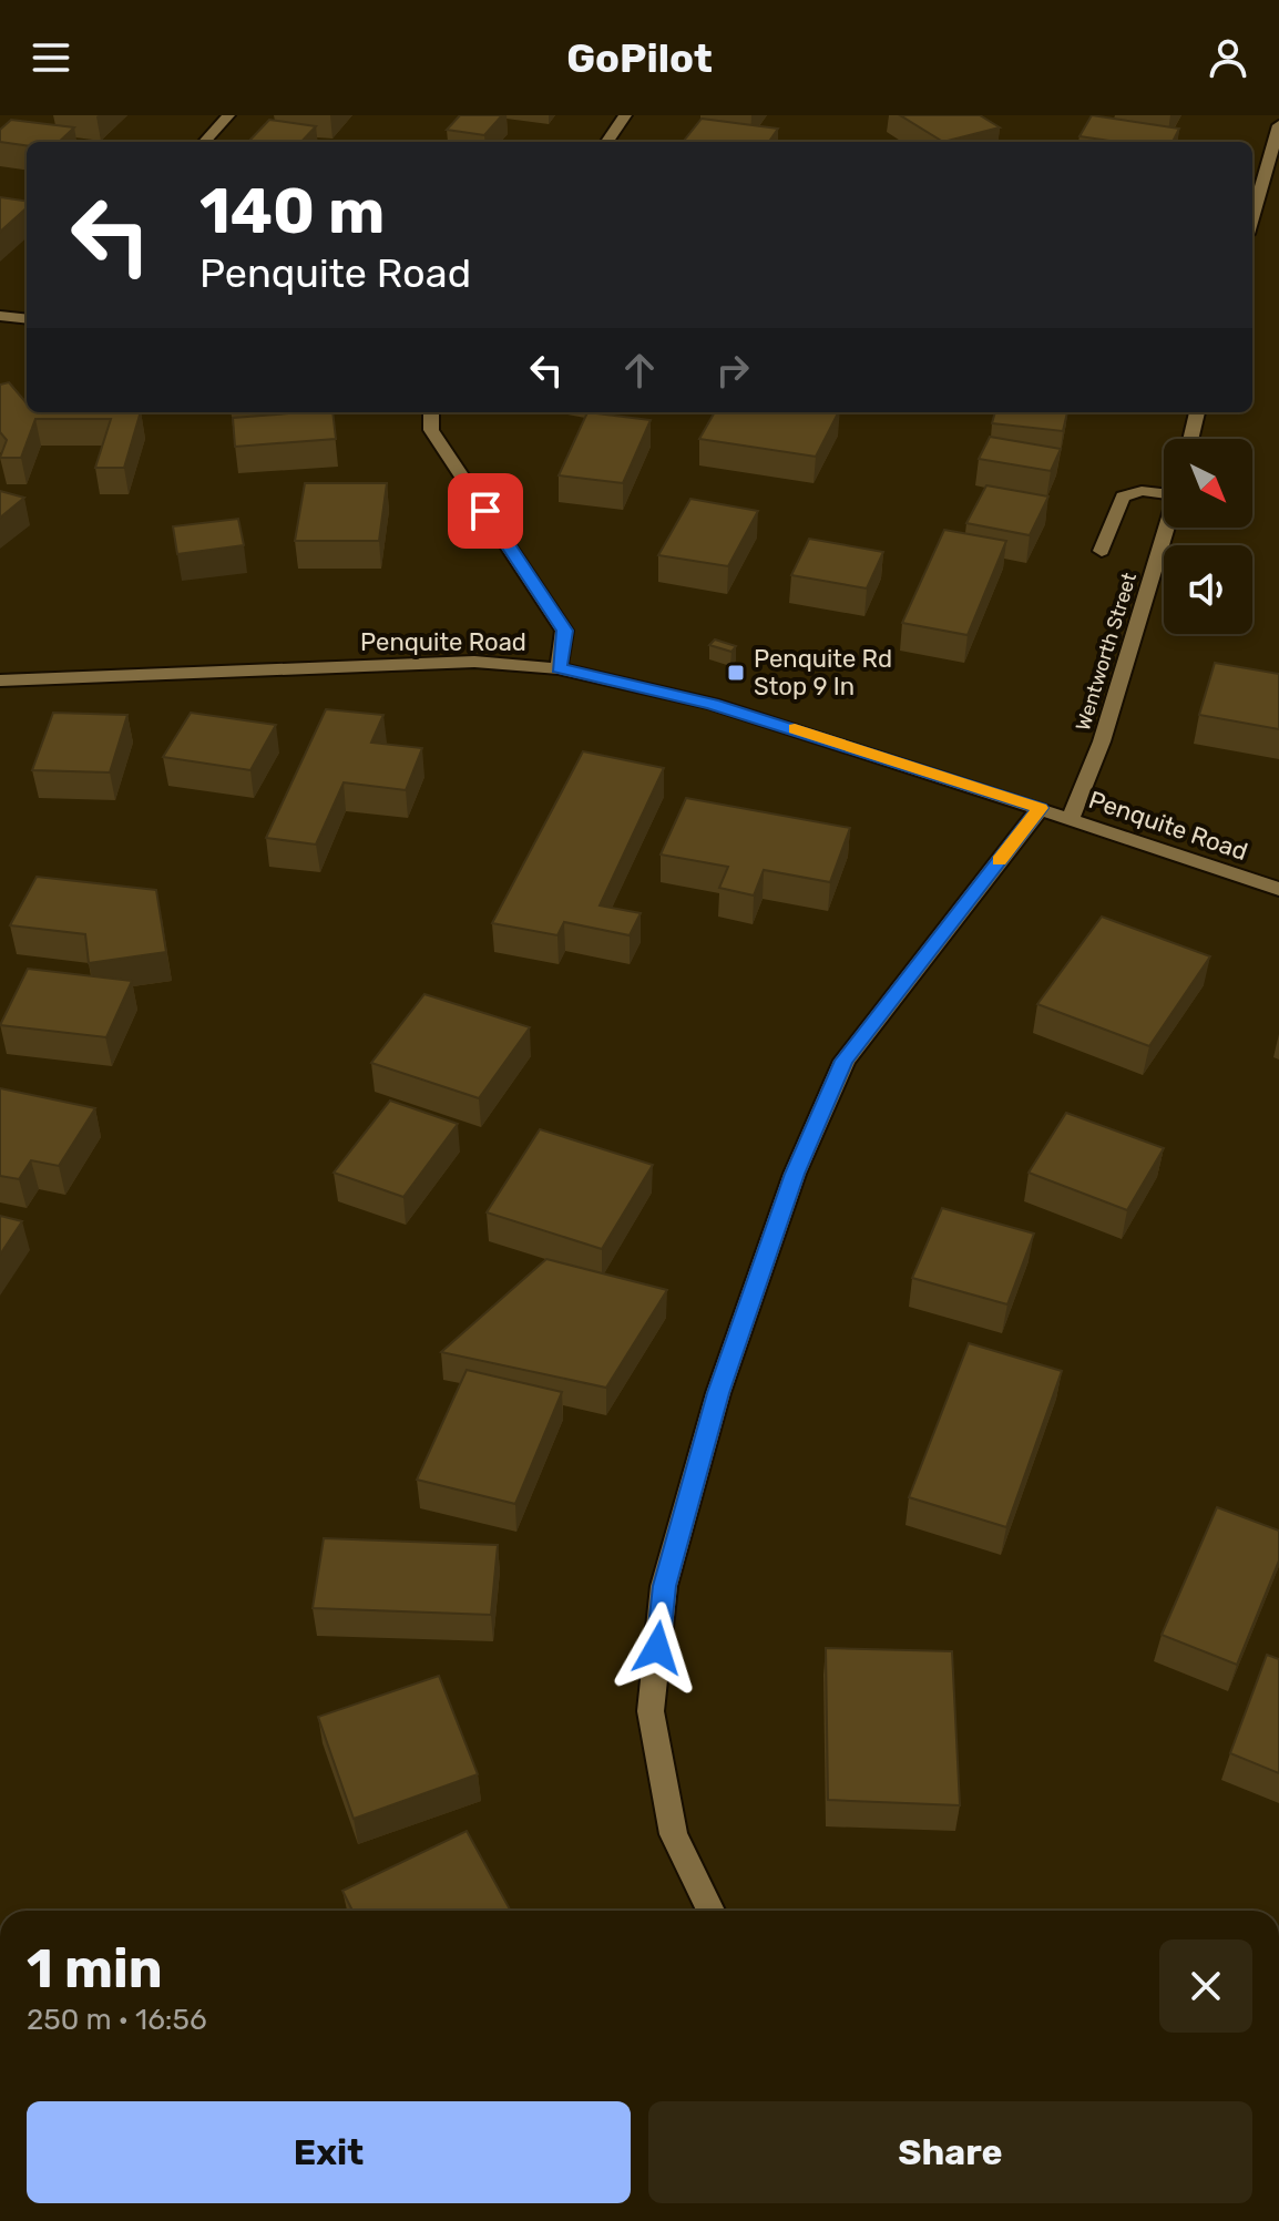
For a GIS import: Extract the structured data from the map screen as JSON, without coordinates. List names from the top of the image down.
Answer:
{
  "streets": {
    "street": ["Penquite Road", "Wentworth Street"]
  },
  "crossings": [
    ["Penquite Road", "Wentworth Street"]
  ],
  "places": {
    "transit": ["Penquite Rd Stop 9 In"]
  },
  "north": "bottom right",
  "page": {
    "header": "GoPilot",
    "turn": ["140 m", "Penquite Road"],
    "heading": ["1 min", "250 m · 16:56"],
    "buttons": ["Exit", "Share"]
  }
}
